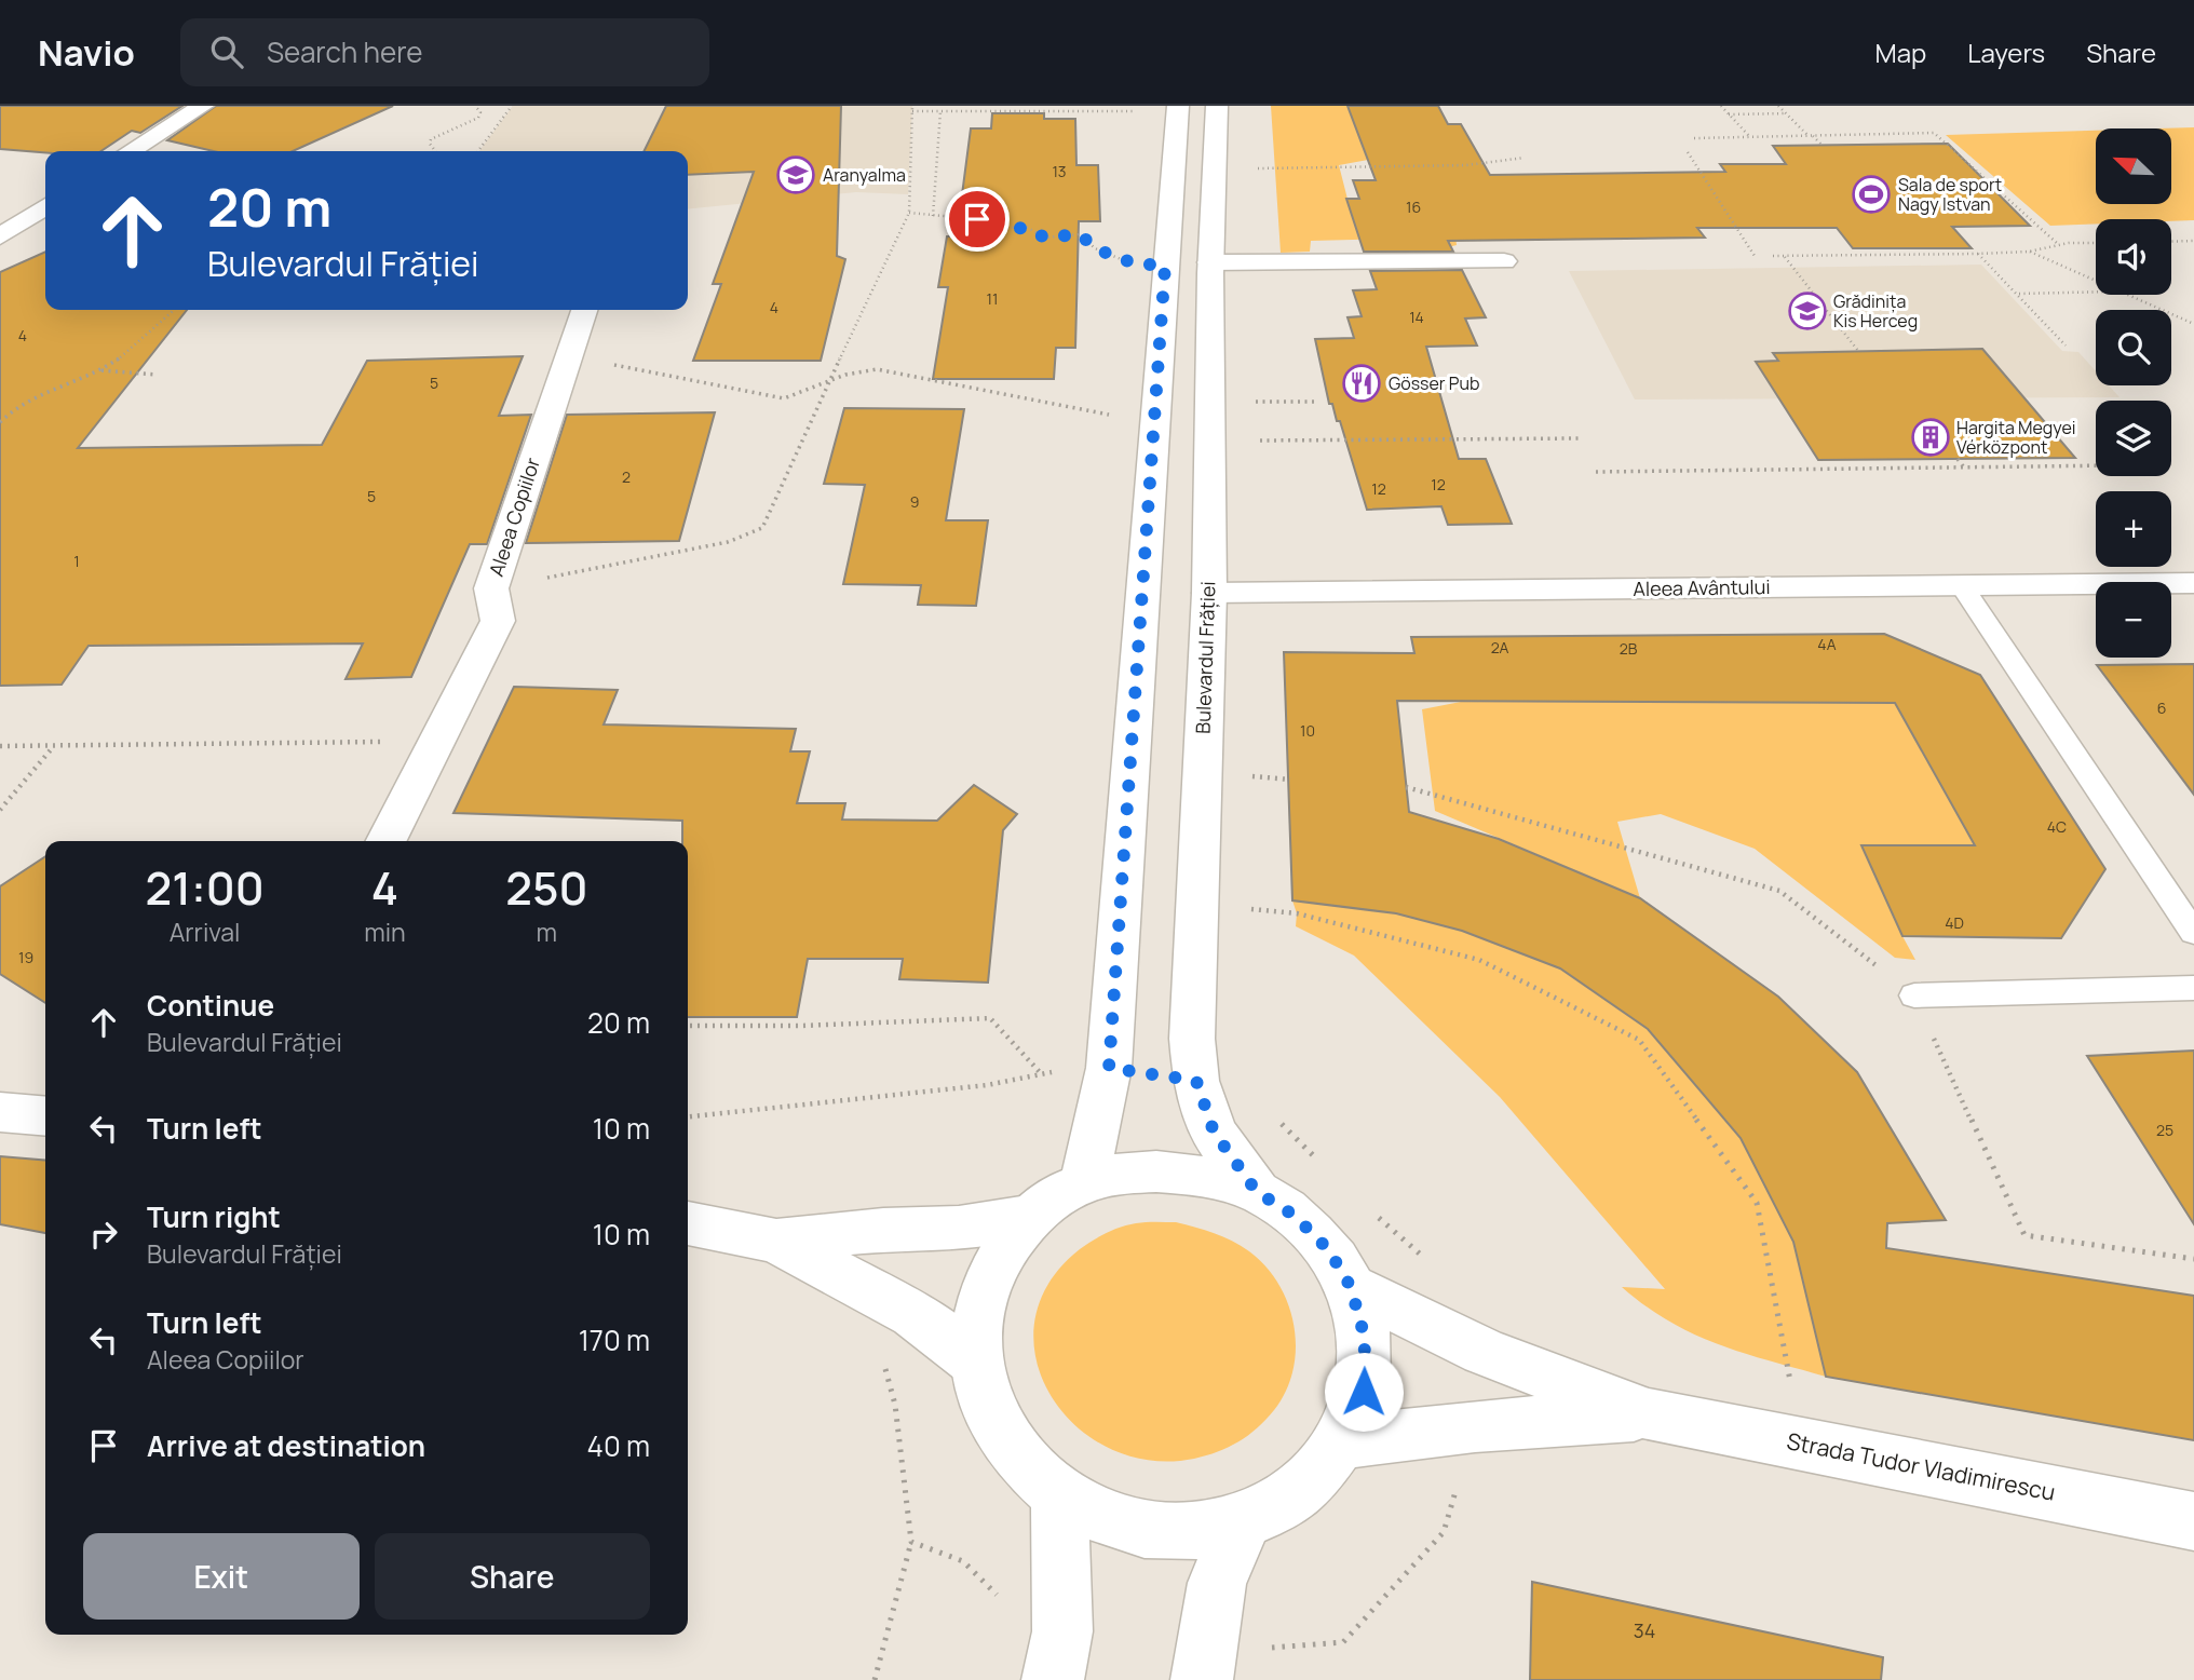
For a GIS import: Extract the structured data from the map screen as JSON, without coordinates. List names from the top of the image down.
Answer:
{
  "streets": {
    "main road": [
      "Aleea Copiilor",
      "Aleea Avântului",
      "Bulevardul Frăției",
      "Strada Tudor Vladimirescu"
    ]
  },
  "crossings": [
    ["Aleea Avântului", "Bulevardul Frăției"]
  ],
  "places": {
    "school or university": ["Aranyalma", "Grădinița Kis Herceg"],
    "sports": ["Sala de sport Nagy Istvan"],
    "restaurant": ["Gösser Pub"],
    "building": ["Hargita Megyei Vérközpont"]
  },
  "house_numbers": [
    "13",
    "16",
    "11",
    "4",
    "14",
    "4",
    "5",
    "2",
    "12",
    "12",
    "5",
    "9",
    "1",
    "4A",
    "2A",
    "2B",
    "6",
    "10",
    "4C",
    "4D",
    "19",
    "25",
    "34"
  ],
  "north": "top left",
  "page": {
    "header": "Navio",
    "search": "Search here",
    "nav": ["Map", "Layers", "Share"],
    "map_buttons": ["+", "−"],
    "turn": ["20 m", "Bulevardul Frăției"],
    "eta": [
      "21:00",
      "Arrival",
      "4",
      "min",
      "250",
      "m"
    ],
    "list": [
      {
        "name": "Continue",
        "note": "Bulevardul Frăției",
        "value": "20 m"
      },
      {
        "name": "Turn left",
        "value": "10 m"
      },
      {
        "name": "Turn right",
        "note": "Bulevardul Frăției",
        "value": "10 m"
      },
      {
        "name": "Turn left",
        "note": "Aleea Copiilor",
        "value": "170 m"
      },
      {
        "name": "Arrive at destination",
        "value": "40 m"
      }
    ],
    "buttons": ["Exit", "Share"]
  }
}
